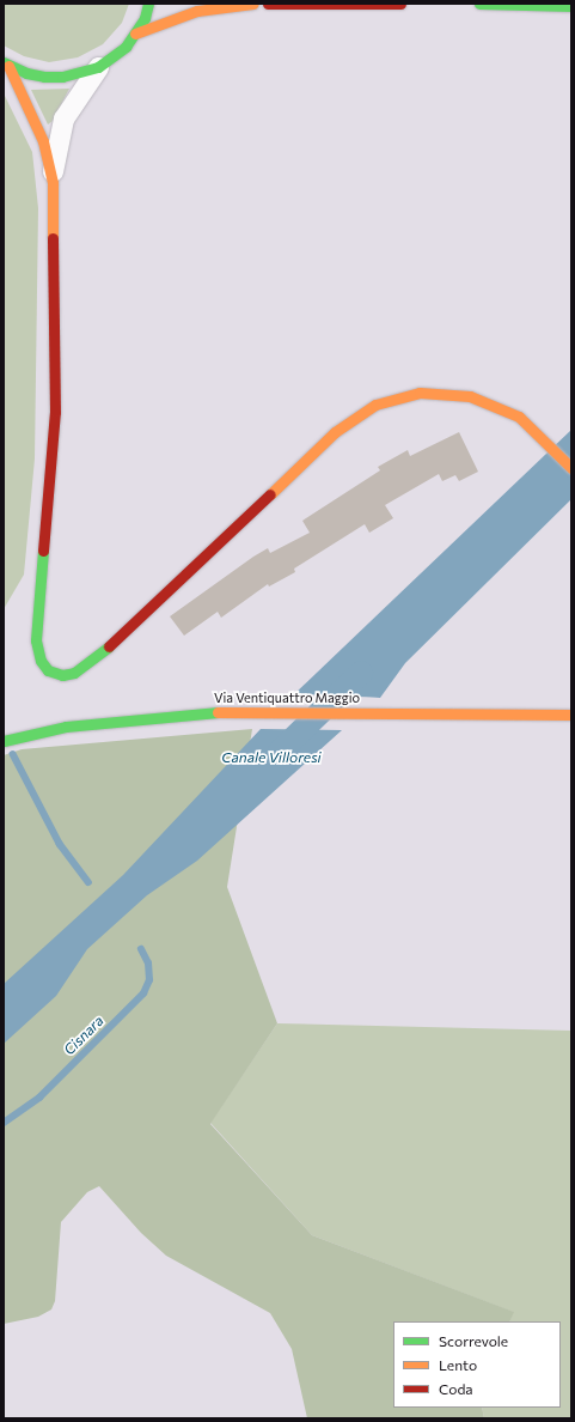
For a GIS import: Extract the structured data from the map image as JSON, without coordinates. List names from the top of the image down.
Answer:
{
  "streets": {
    "street": ["Via Ventiquattro Maggio"]
  },
  "water": ["Canale Villoresi", "Cisnara"],
  "legend": ["Scorrevole", "Lento", "Coda"]
}
